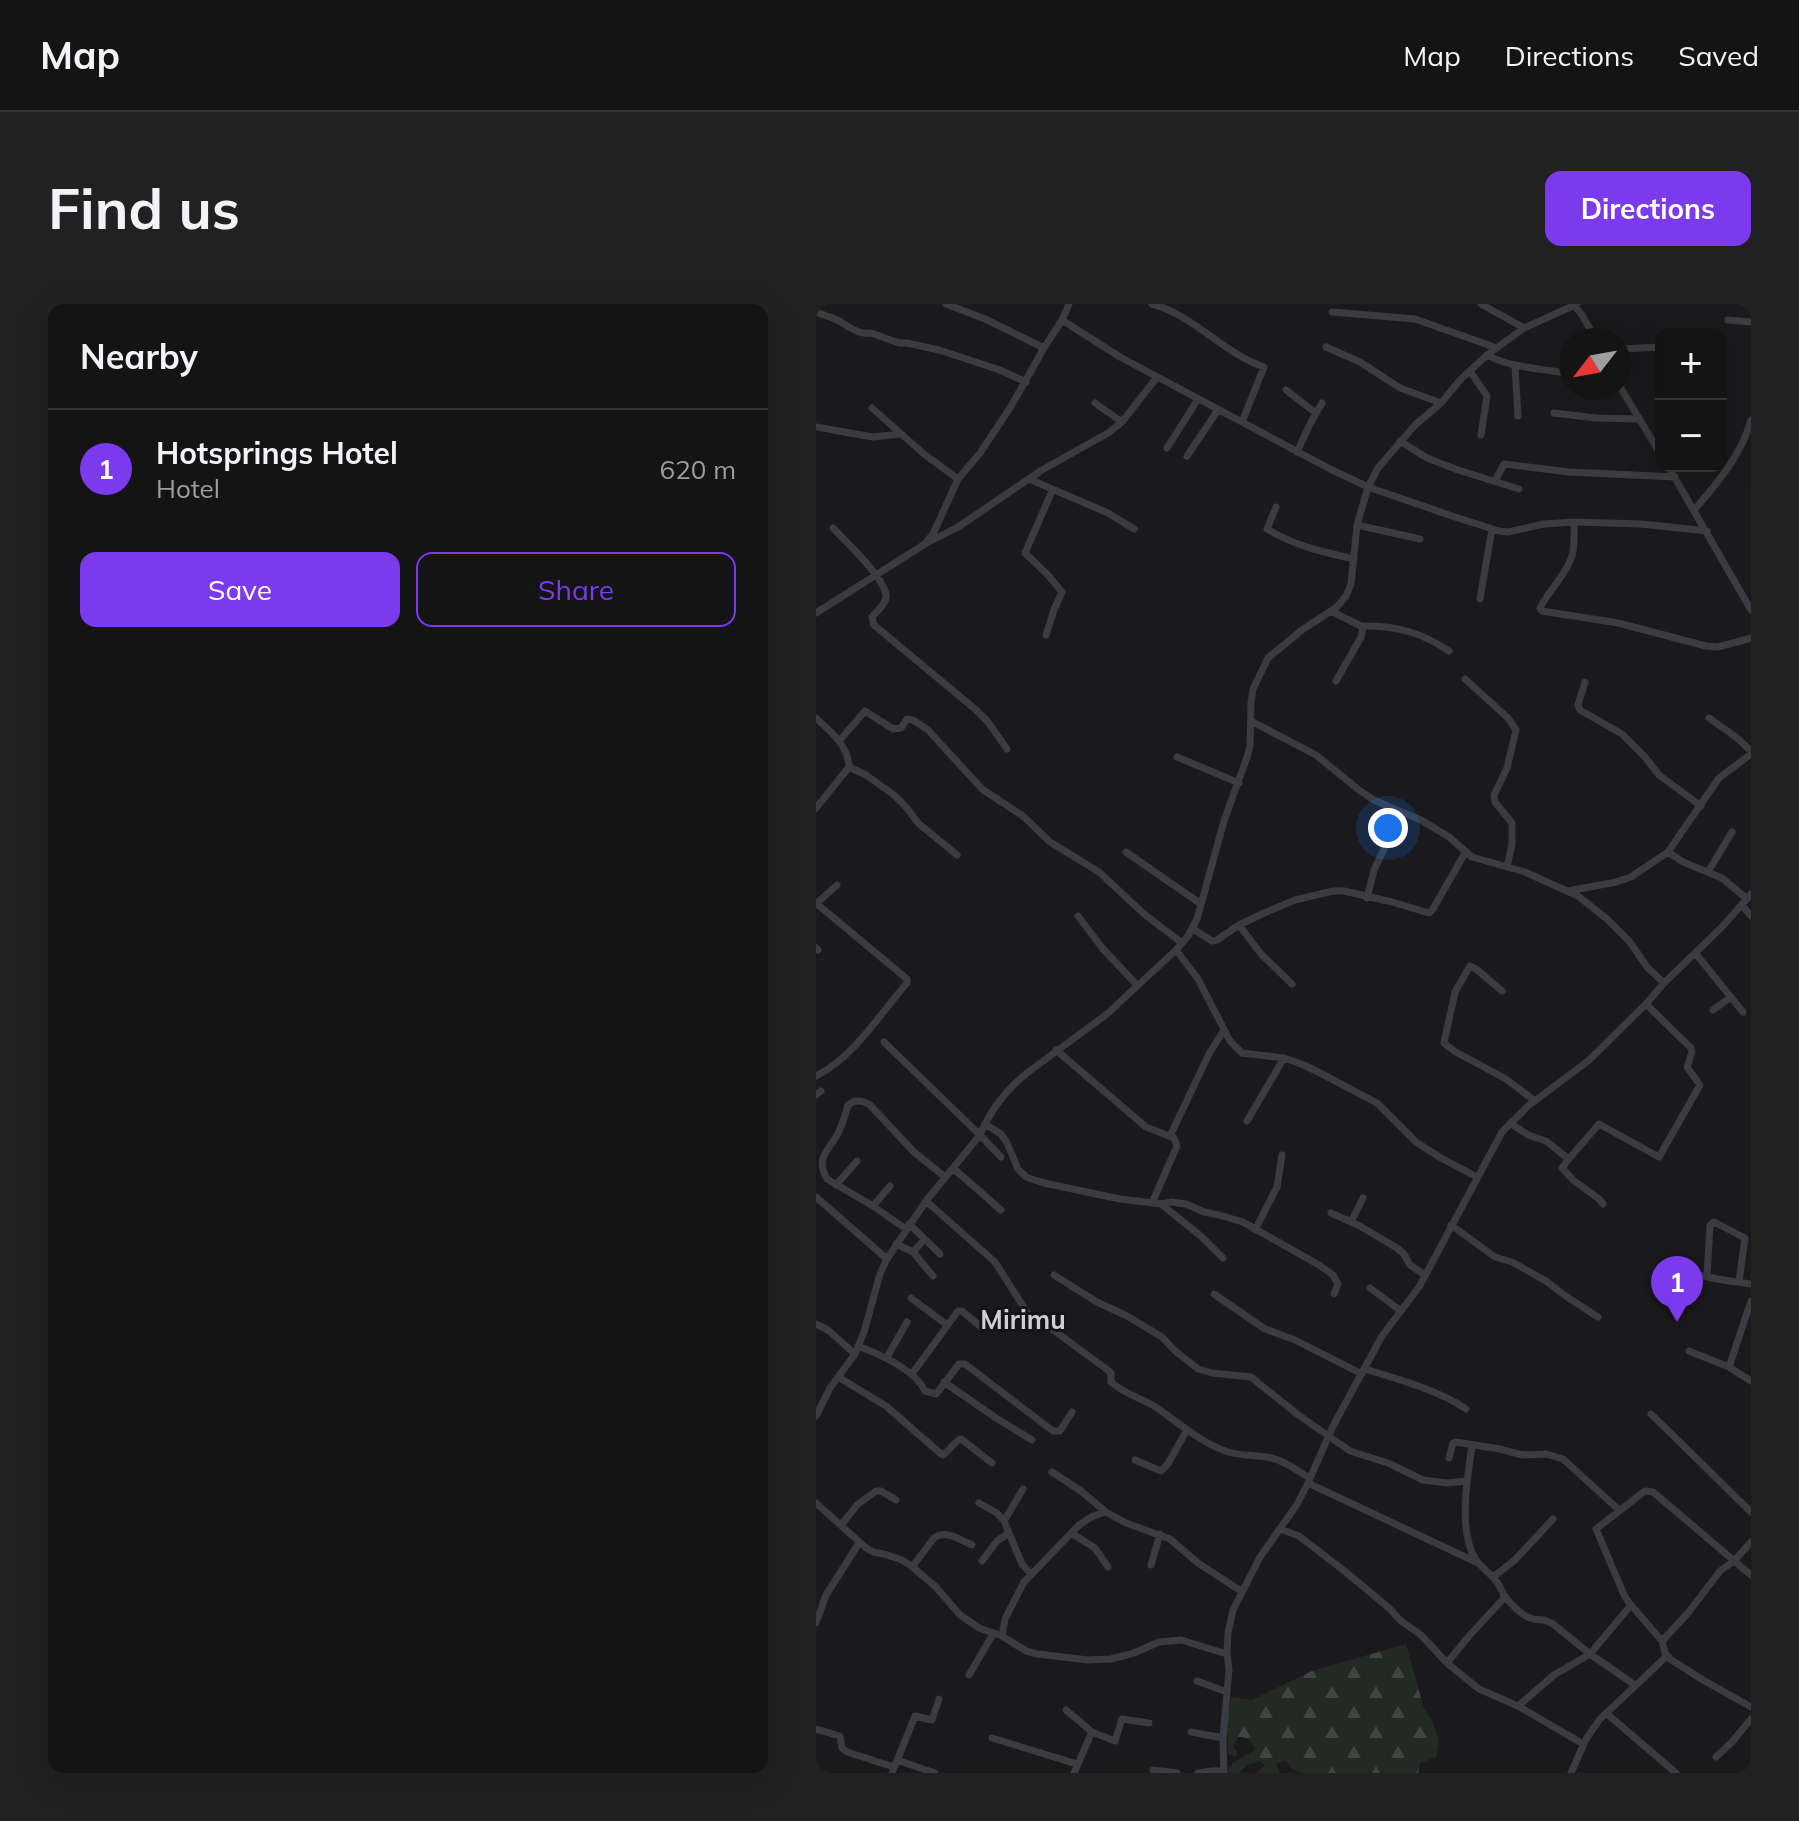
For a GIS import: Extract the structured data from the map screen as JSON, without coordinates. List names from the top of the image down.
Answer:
{
  "districts": ["Mirimu"],
  "north": "bottom left",
  "page": {
    "header": "Map",
    "nav": ["Map", "Directions", "Saved"],
    "buttons": [
      "Directions",
      ["Save", "Share"]
    ],
    "title": "Find us",
    "heading": "Nearby",
    "map_buttons": ["+", "−"],
    "list": [
      {
        "mark": "1",
        "name": "Hotsprings Hotel",
        "note": "Hotel",
        "value": "620 m"
      }
    ],
    "pins": "1"
  }
}
